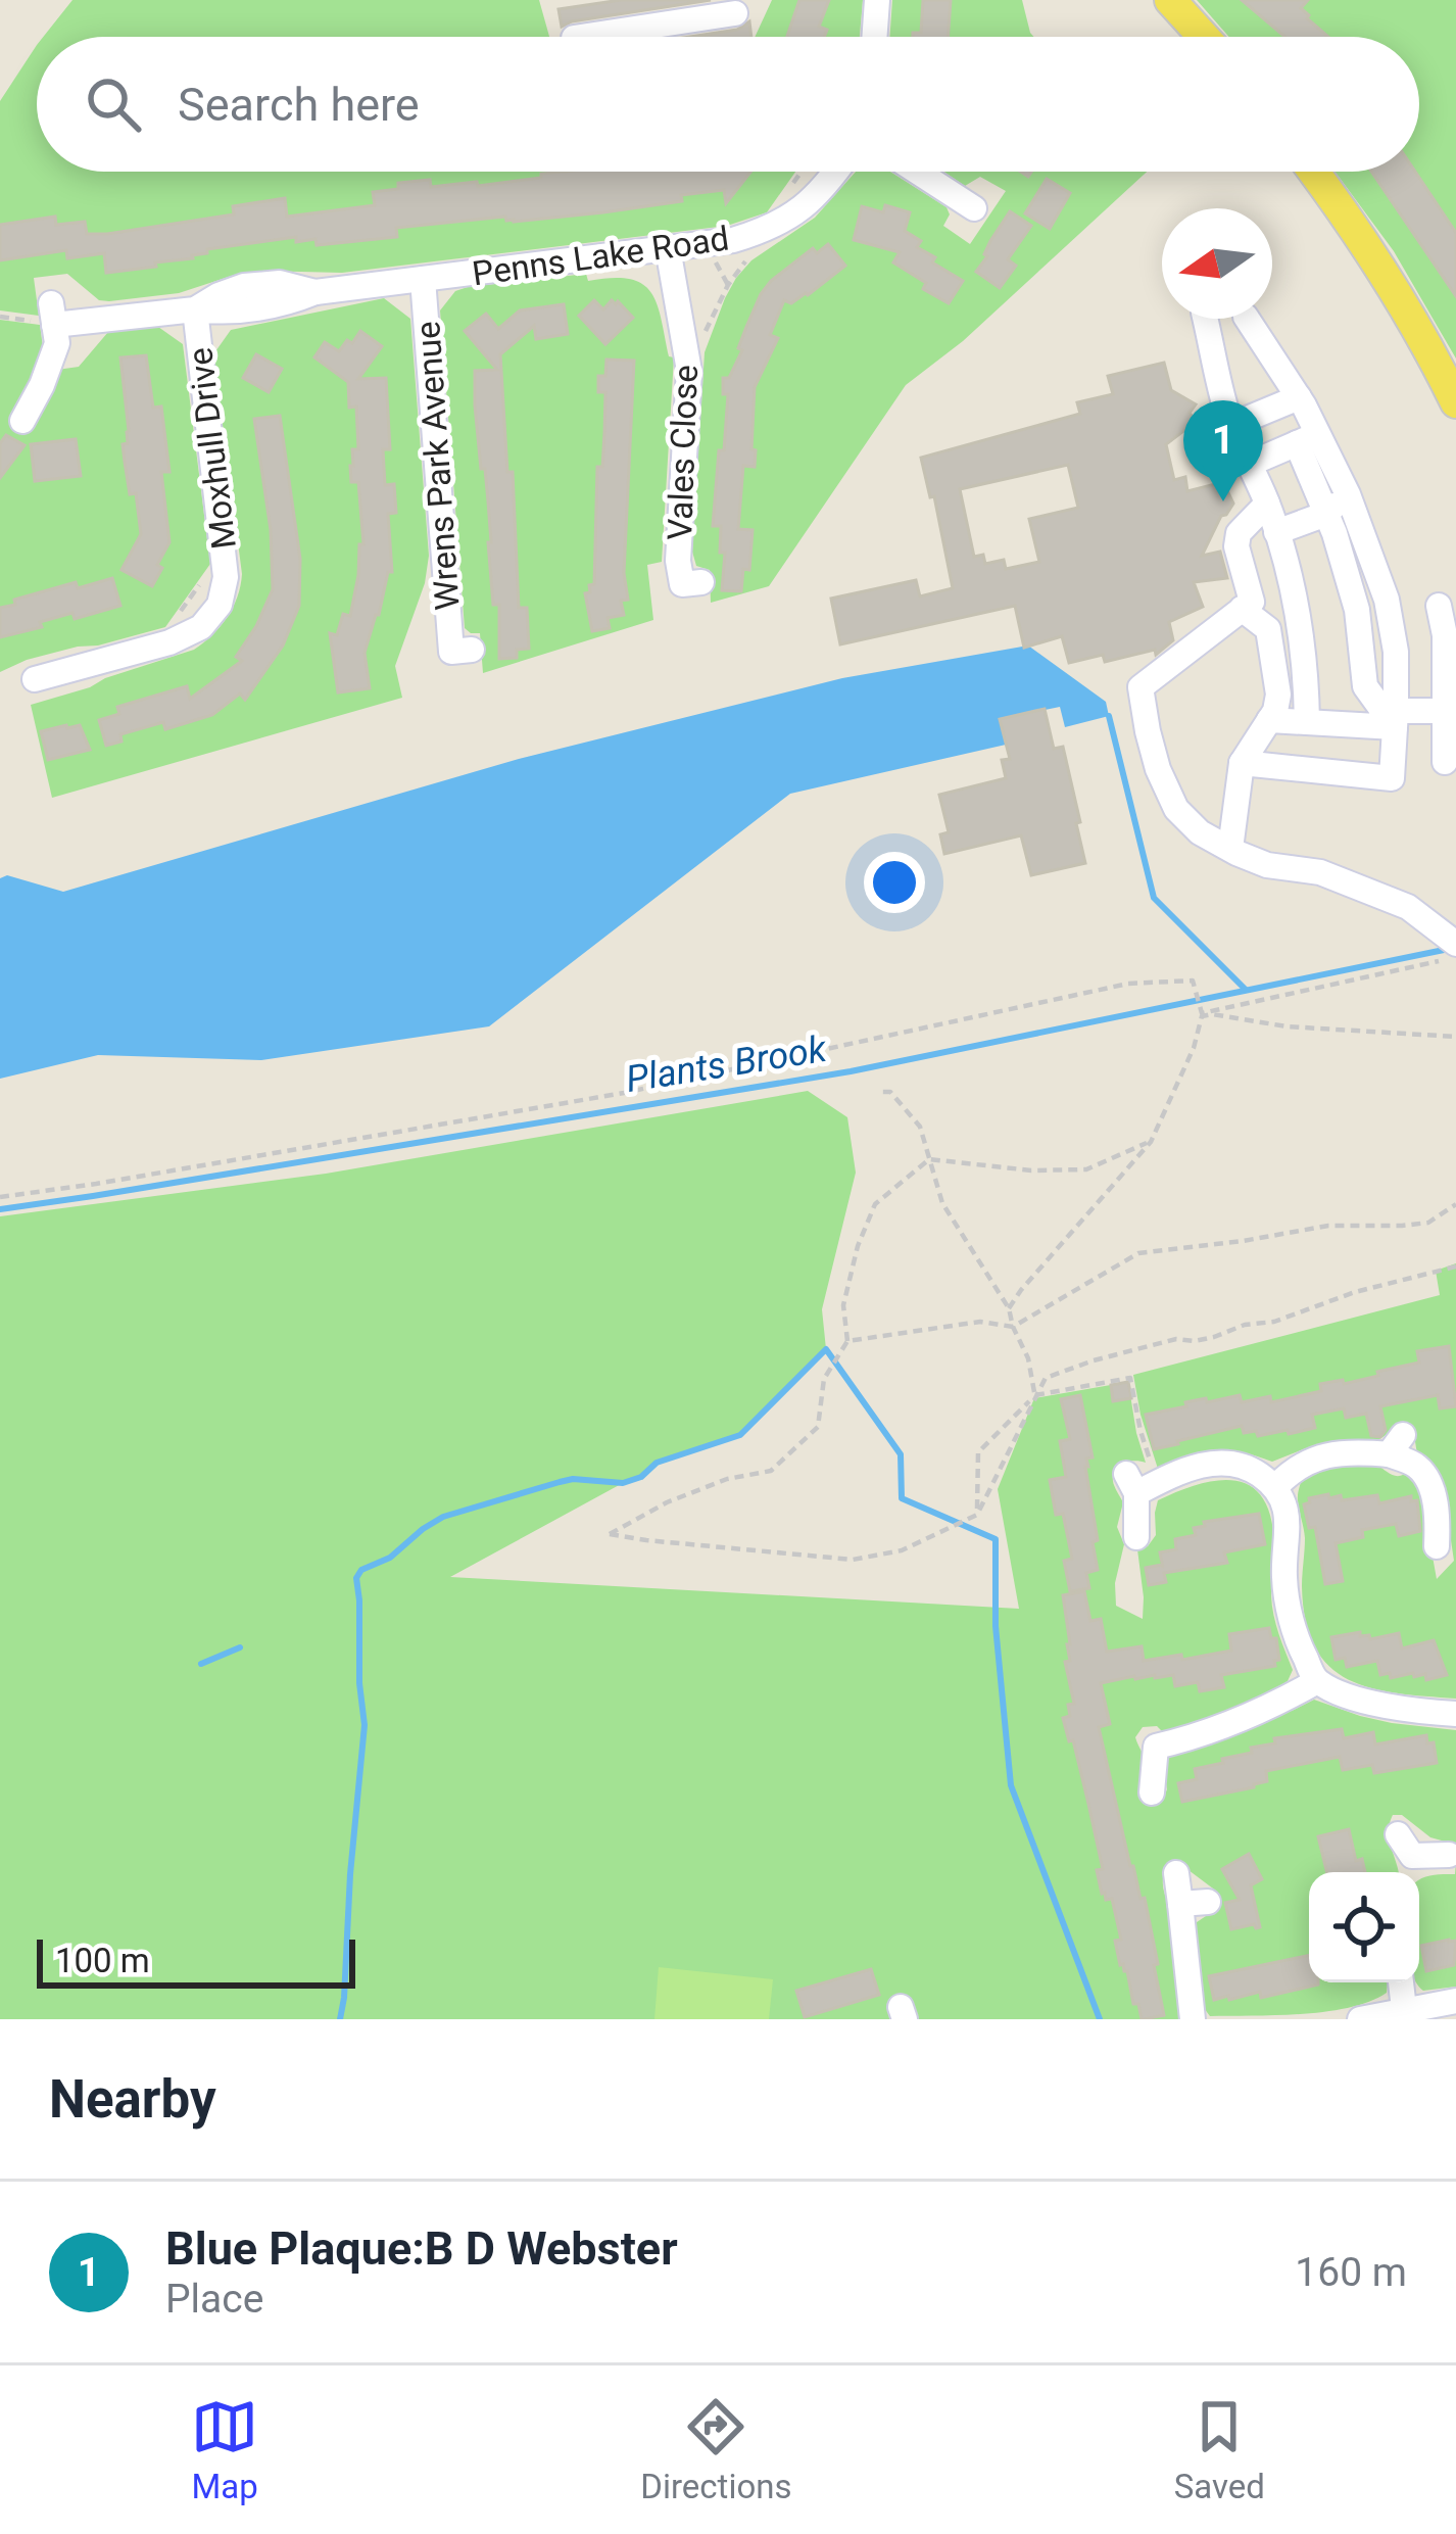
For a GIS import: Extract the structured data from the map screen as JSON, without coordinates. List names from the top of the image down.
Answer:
{
  "streets": {
    "street": [
      "Penns Lake Road",
      "Moxhull Drive",
      "Vales Close",
      "Wrens Park Avenue"
    ]
  },
  "crossings": [
    ["Penns Lake Road", "Moxhull Drive"],
    ["Penns Lake Road", "Vales Close"],
    ["Penns Lake Road", "Wrens Park Avenue"]
  ],
  "water": ["Plants Brook"],
  "scale_bar": "100 m",
  "north": "left",
  "page": {
    "search": "Search here",
    "pins": "1",
    "scale": "100 m",
    "heading": "Nearby",
    "list": [
      {
        "mark": "1",
        "name": "Blue Plaque:B D Webster",
        "note": "Place",
        "value": "160 m"
      }
    ],
    "nav": ["Map", "Directions", "Saved"]
  }
}
